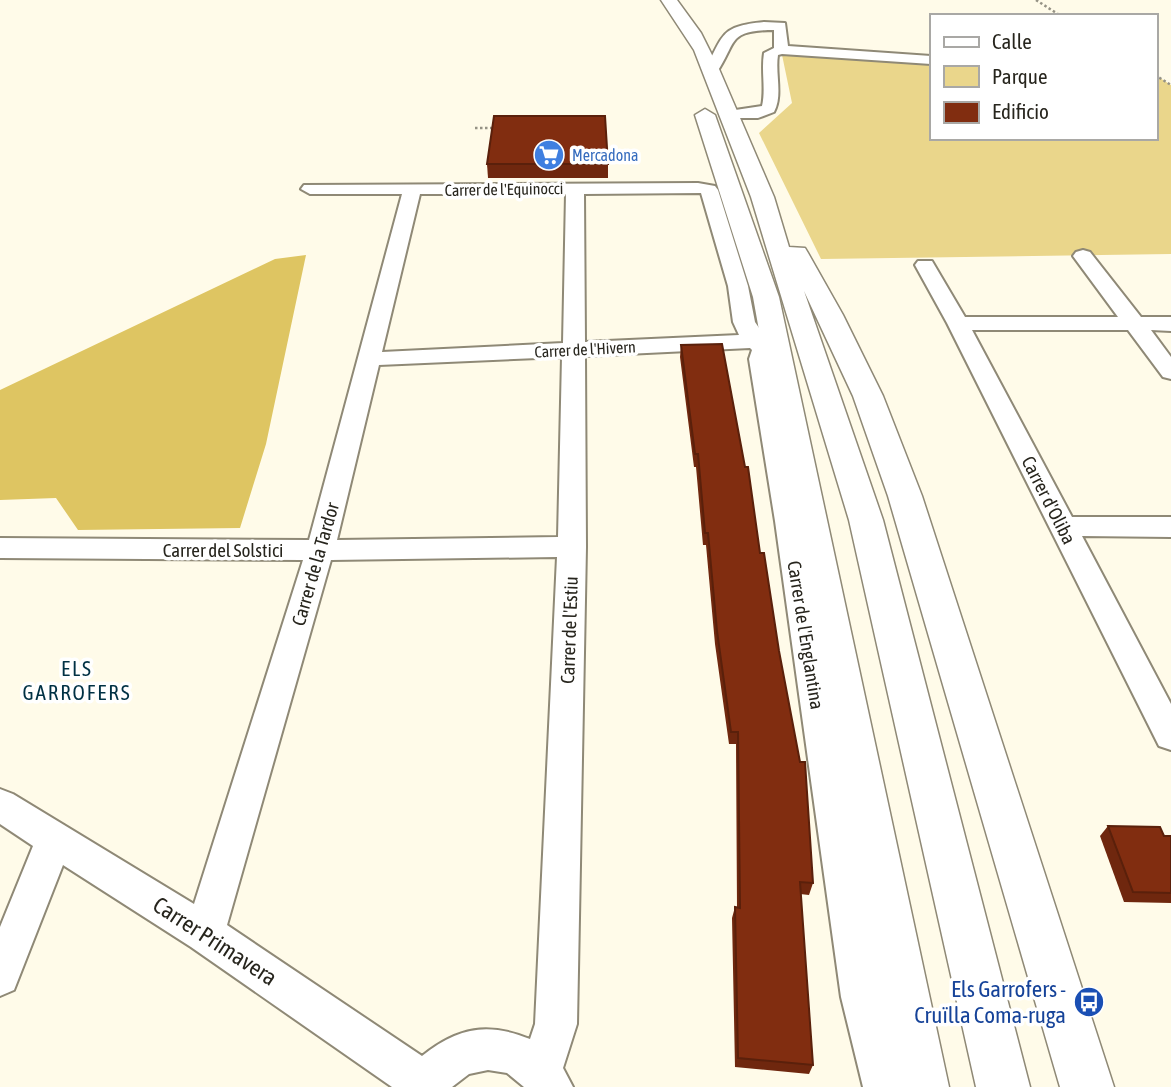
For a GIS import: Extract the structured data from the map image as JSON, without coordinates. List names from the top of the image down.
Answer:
{
  "streets": {
    "street": [
      "Carrer de l'Equinocci",
      "Carrer de l'Hivern",
      "Carrer d'Oliba",
      "Carrer del Solstici",
      "Carrer de la Tardor",
      "Carrer de l'Estiu",
      "Carrer de l'Englantina",
      "Carrer Primavera"
    ]
  },
  "crossings": [
    ["Carrer de l'Equinocci", "Carrer de la Tardor"],
    ["Carrer de l'Equinocci", "Carrer de l'Estiu"],
    ["Carrer de l'Equinocci", "Carrer de l'Englantina"],
    ["Carrer de l'Hivern", "Carrer de la Tardor"],
    ["Carrer de l'Hivern", "Carrer de l'Estiu"],
    ["Carrer de l'Hivern", "Carrer de l'Englantina"],
    ["Carrer del Solstici", "Carrer de la Tardor"],
    ["Carrer del Solstici", "Carrer de l'Estiu"],
    ["Carrer de la Tardor", "Carrer Primavera"]
  ],
  "districts": ["ELS GARROFERS"],
  "places": {
    "supermarket": ["Mercadona"],
    "bus stop": ["Els Garrofers - Cruïlla Coma-ruga"]
  },
  "legend": ["Calle", "Parque", "Edificio"]
}
